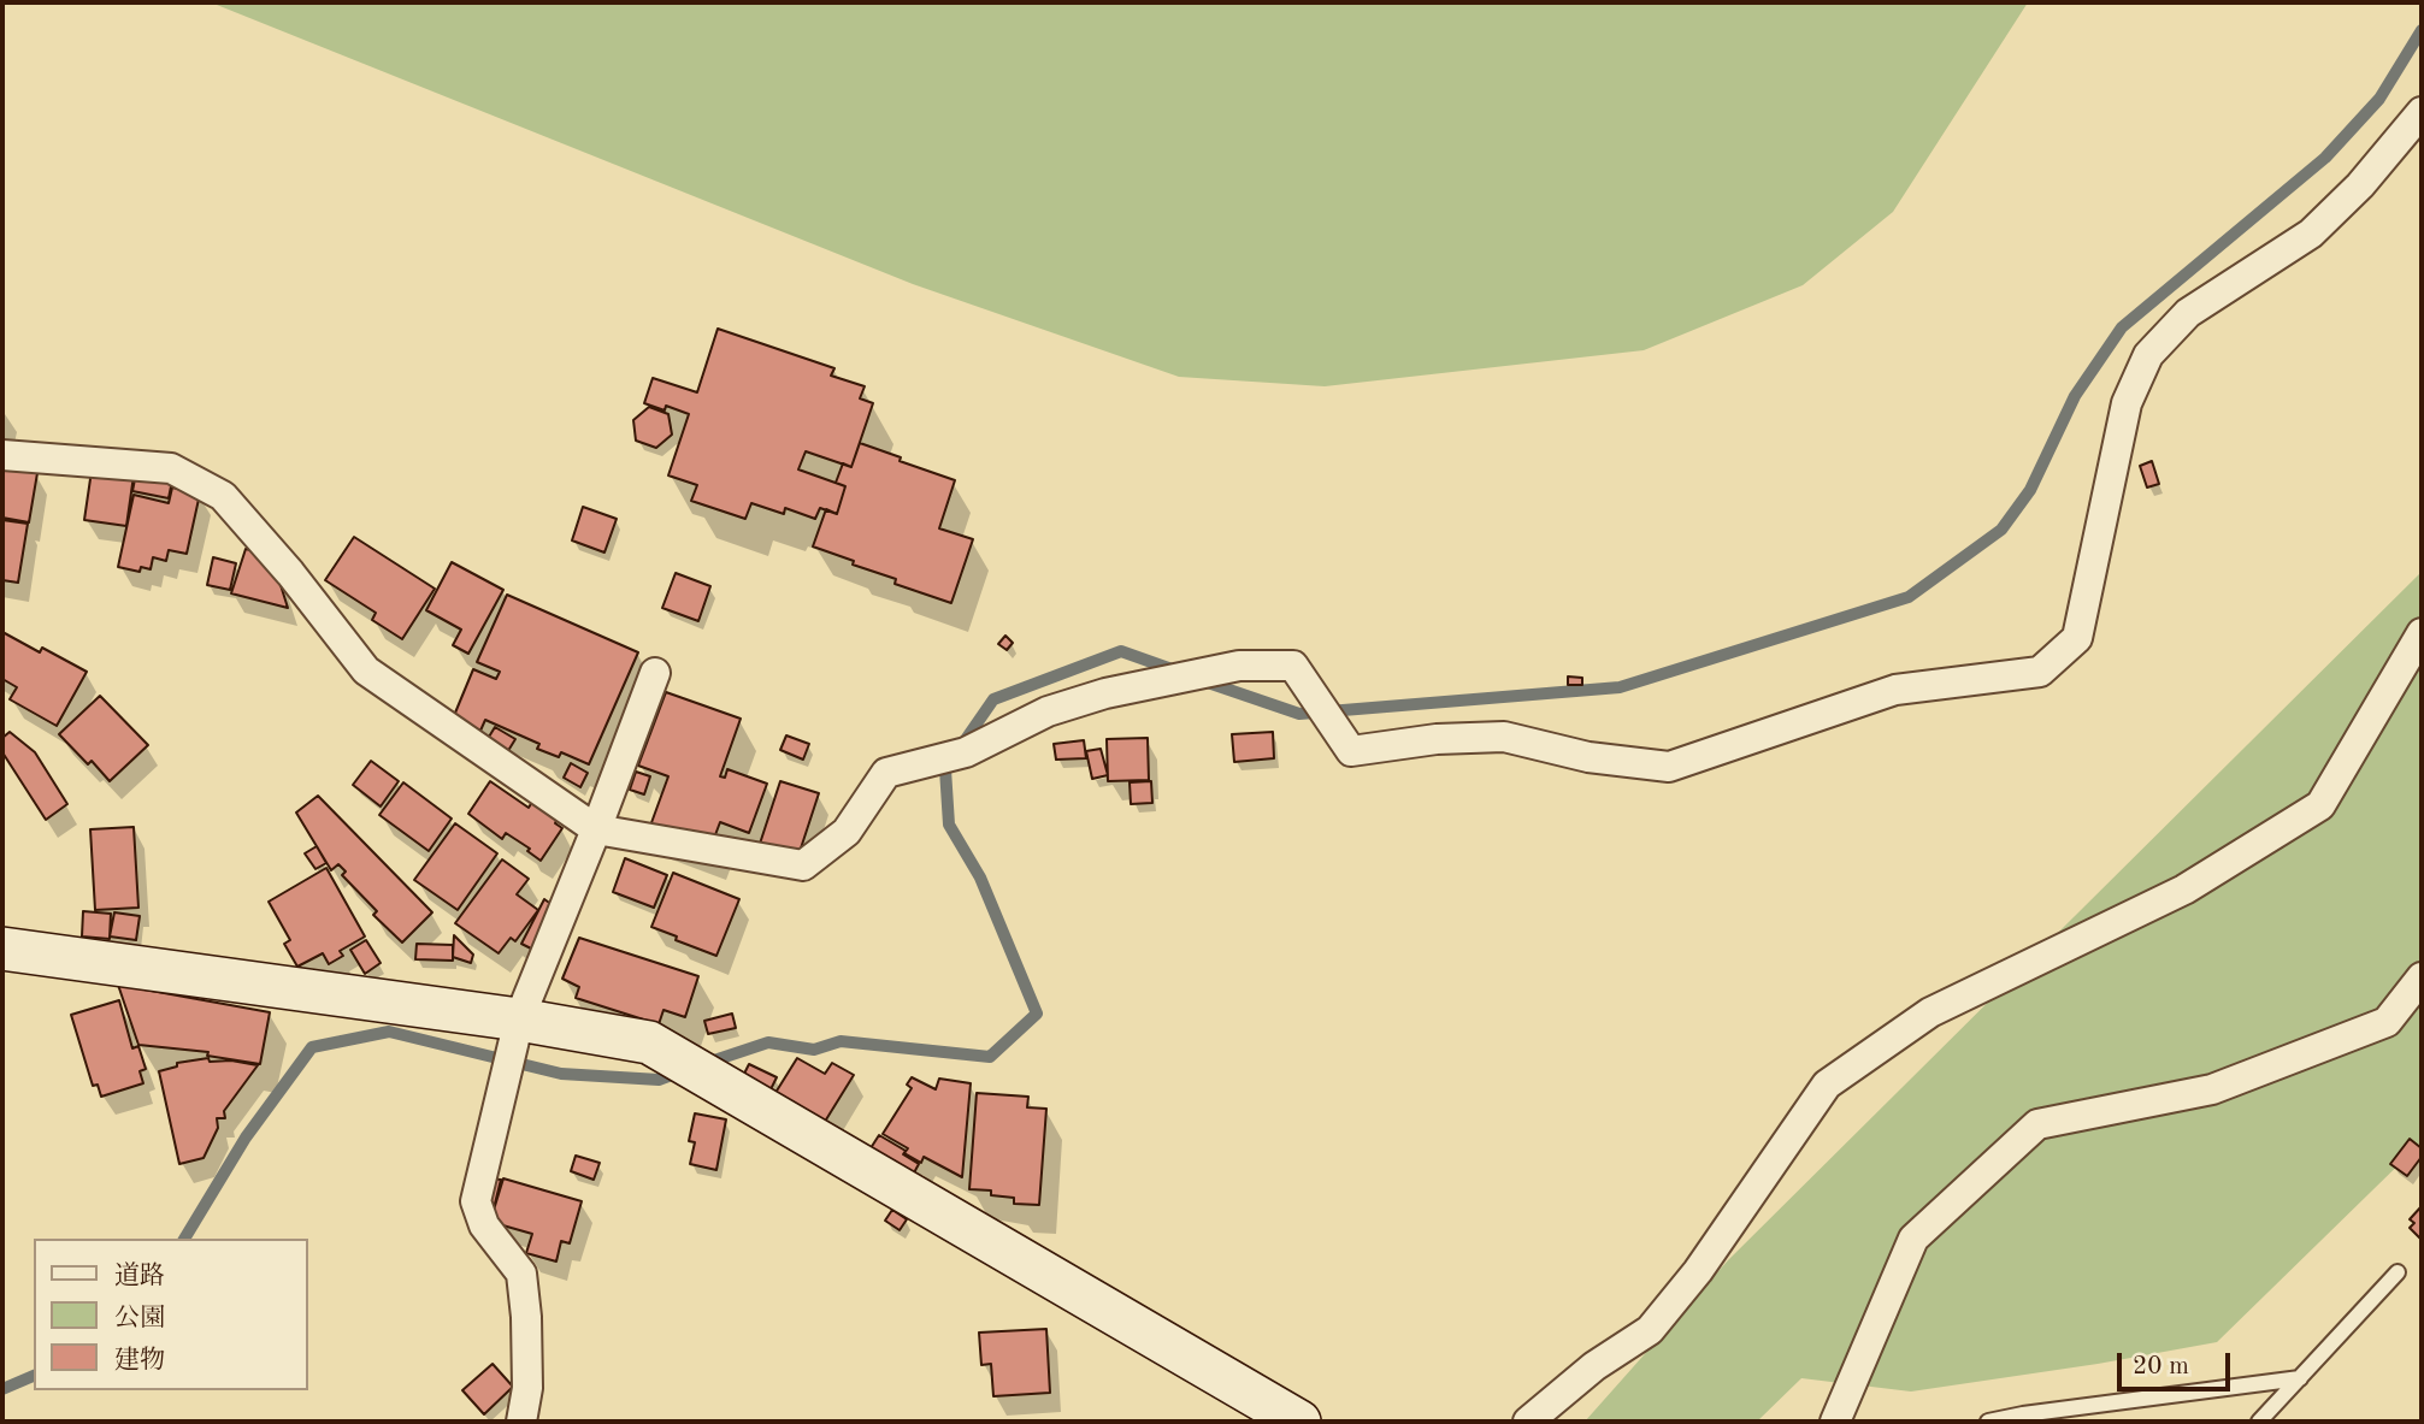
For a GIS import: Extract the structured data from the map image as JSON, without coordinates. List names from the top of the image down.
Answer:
{
  "legend": ["道路", "公園", "建物"],
  "scale_bar": "20 m"
}
